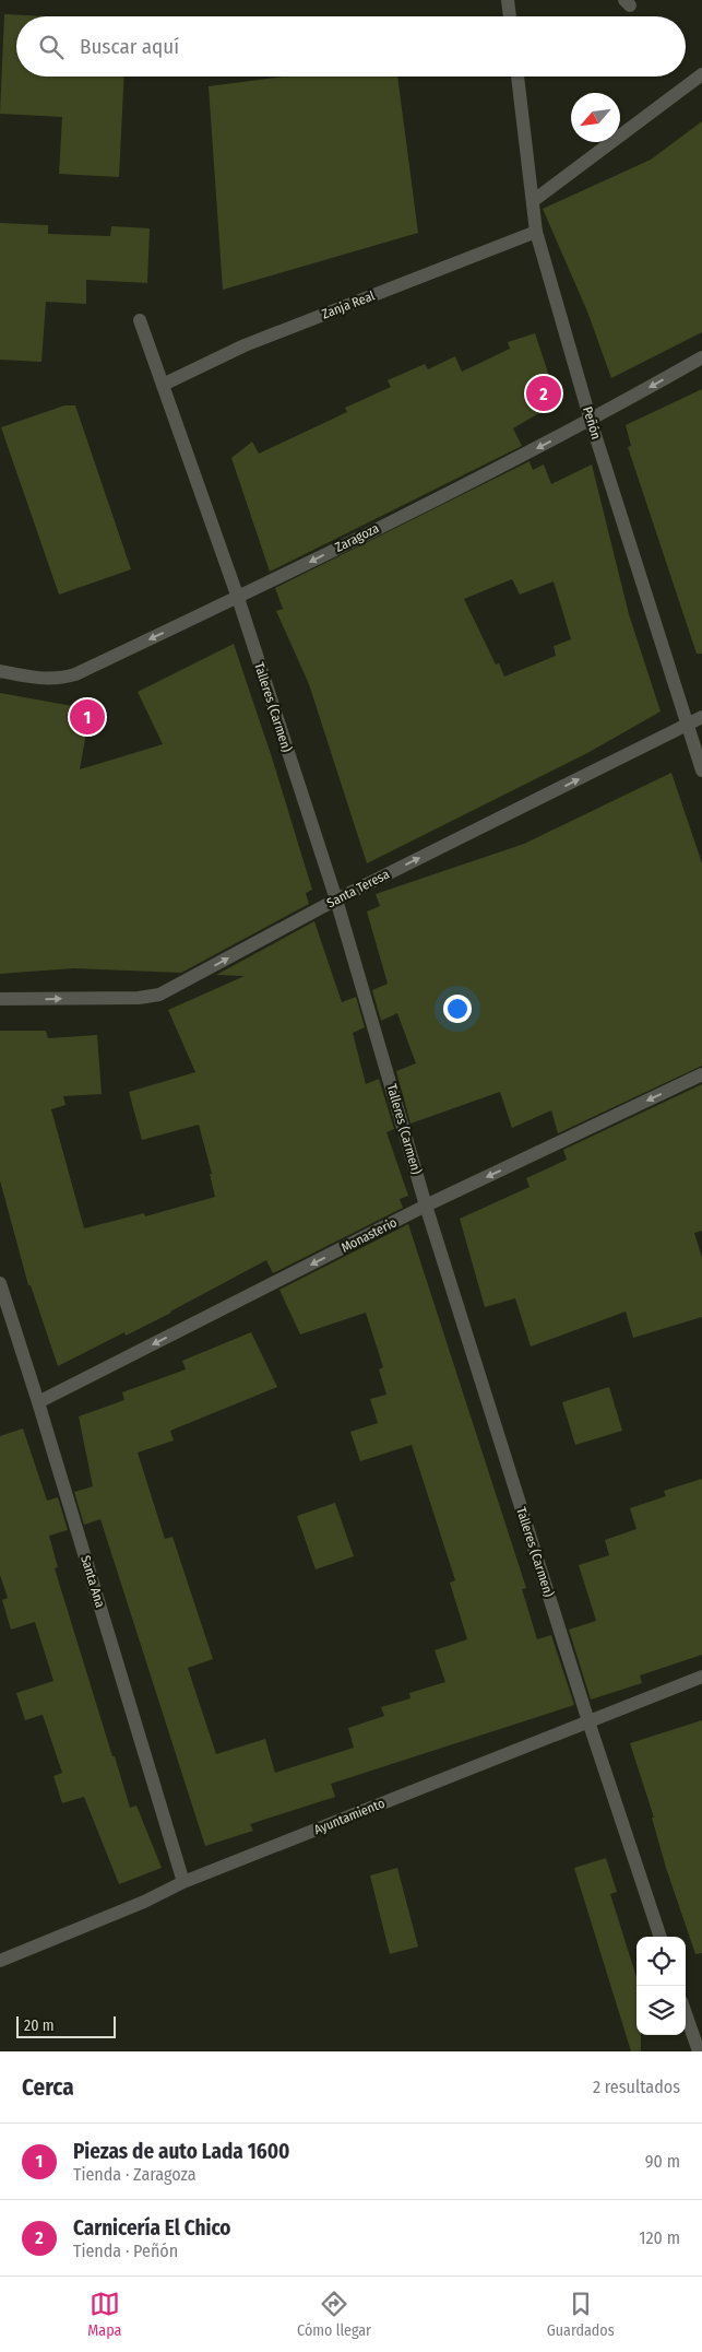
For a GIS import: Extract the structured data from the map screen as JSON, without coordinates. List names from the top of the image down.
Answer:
{
  "streets": {
    "street": [
      "Zanja Real",
      "Peñón",
      "Zaragoza",
      "Talleres (Carmen)",
      "Santa Teresa",
      "Monasterio",
      "Santa Ana",
      "Ayuntamiento"
    ]
  },
  "crossings": [
    ["Zanja Real", "Peñón"],
    ["Zanja Real", "Talleres (Carmen)"],
    ["Peñón", "Zaragoza"],
    ["Peñón", "Santa Teresa"],
    ["Zaragoza", "Talleres (Carmen)"],
    ["Talleres (Carmen)", "Santa Teresa"],
    ["Talleres (Carmen)", "Monasterio"],
    ["Talleres (Carmen)", "Ayuntamiento"],
    ["Monasterio", "Santa Ana"],
    ["Santa Ana", "Ayuntamiento"]
  ],
  "one_way": ["Zaragoza", "Santa Teresa", "Monasterio"],
  "scale_bar": "20 m",
  "north": "bottom left",
  "page": {
    "search": "Buscar aquí",
    "pins": ["2", "1"],
    "scale": "20 m",
    "heading": ["Cerca", "2 resultados"],
    "list": [
      {
        "mark": "1",
        "name": "Piezas de auto Lada 1600",
        "note": "Tienda · Zaragoza",
        "value": "90 m"
      },
      {
        "mark": "2",
        "name": "Carnicería El Chico",
        "note": "Tienda · Peñón",
        "value": "120 m"
      }
    ],
    "nav": ["Mapa", "Cómo llegar", "Guardados"]
  }
}
